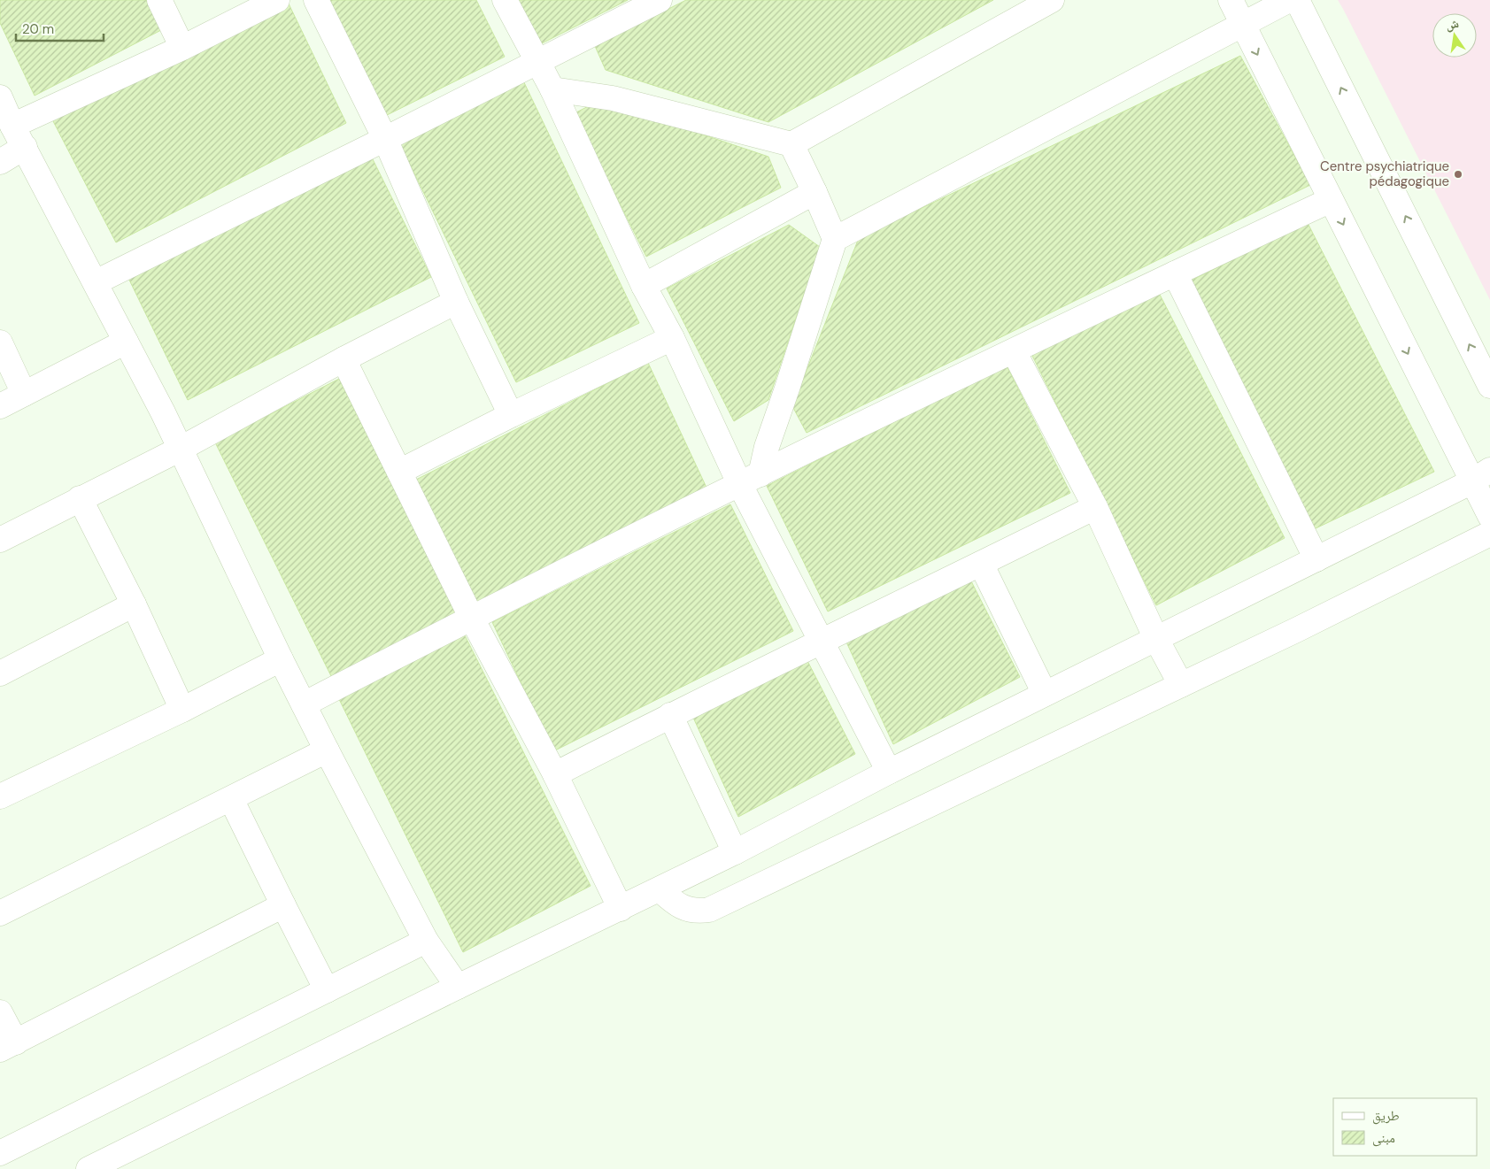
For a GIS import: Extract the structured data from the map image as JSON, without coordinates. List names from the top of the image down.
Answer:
{
  "places": ["Centre psychiatrique pédagogique"],
  "legend": ["طريق", "مبنى"],
  "scale_bar": "20 m",
  "north": "top"
}
